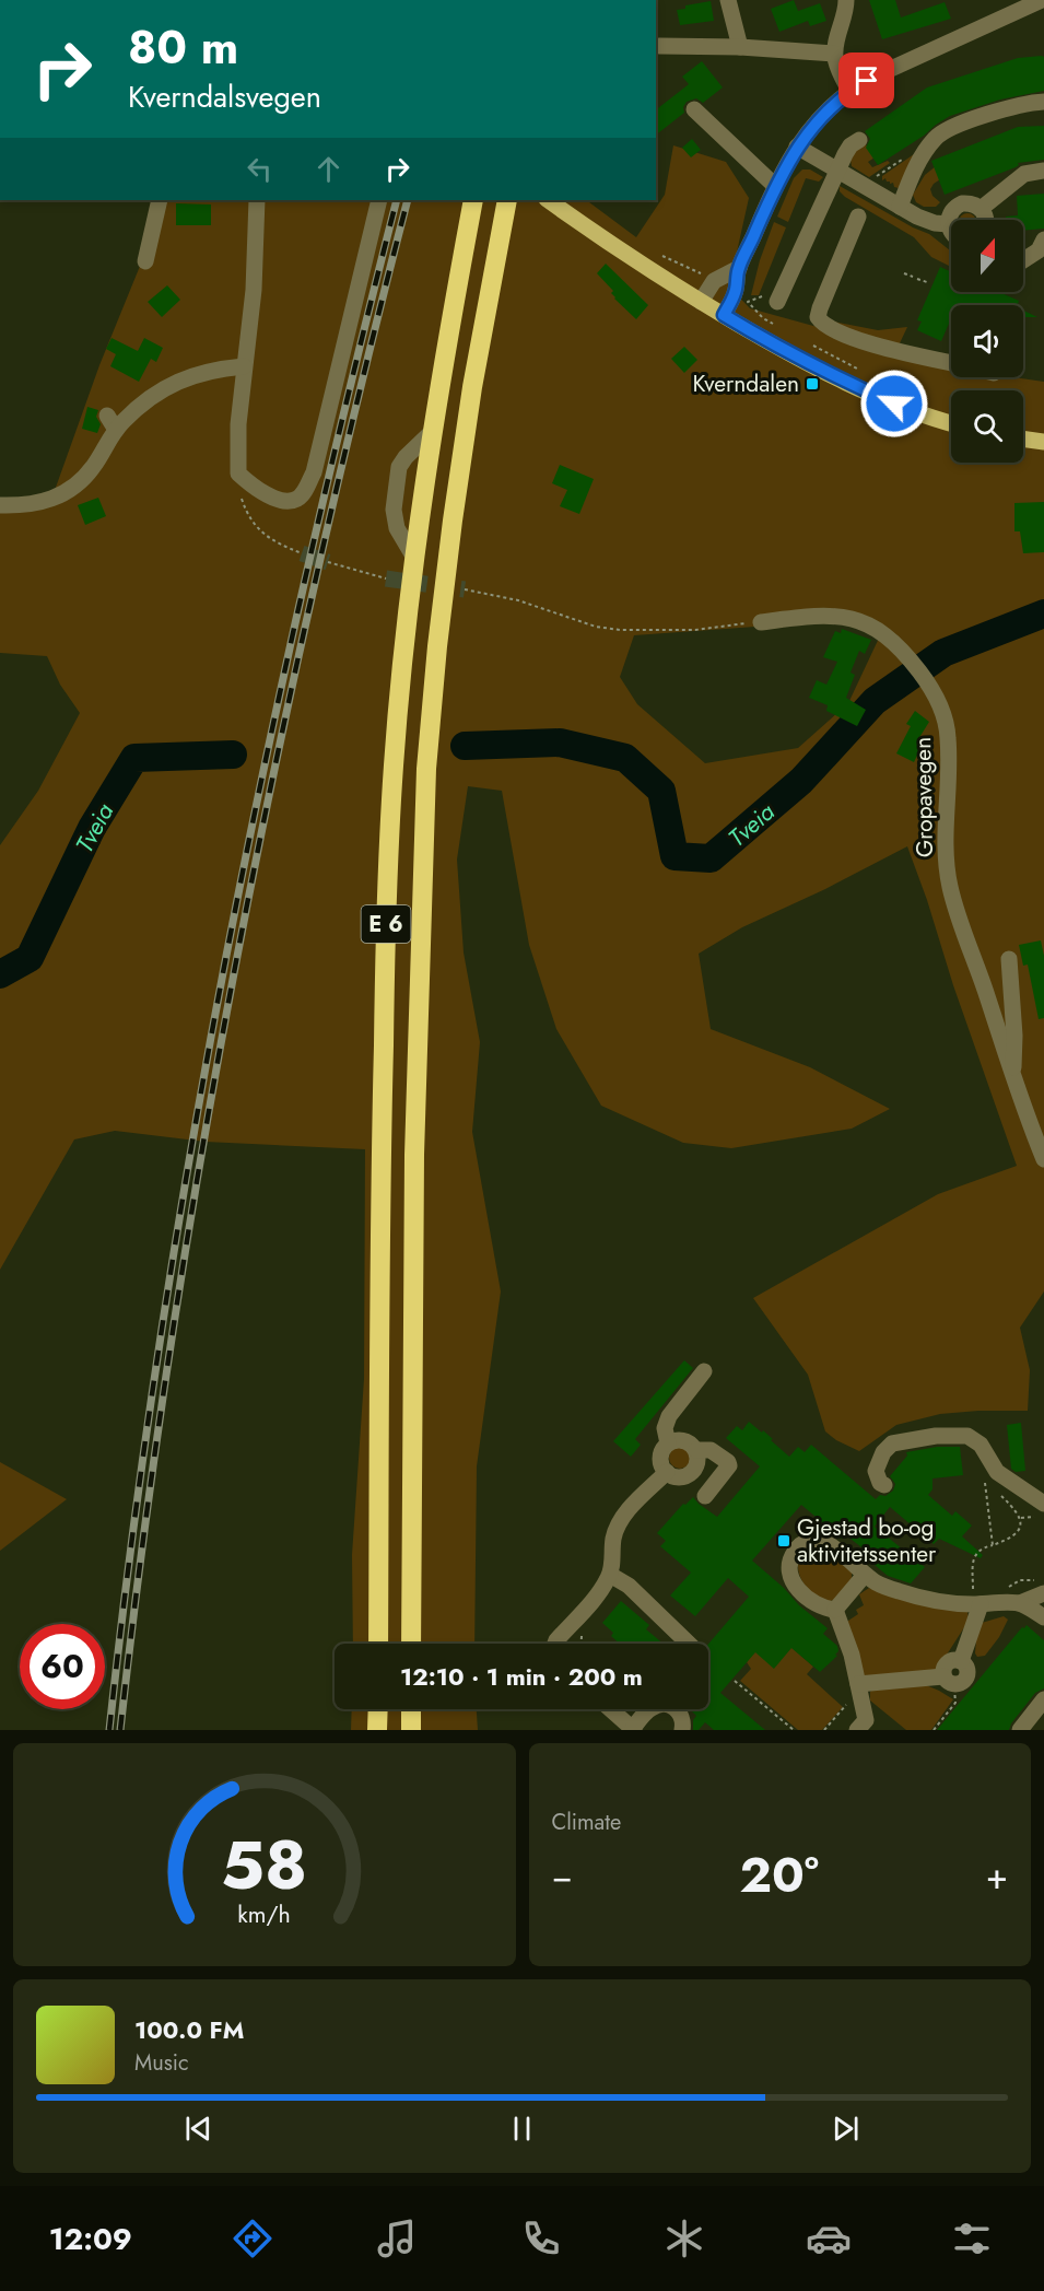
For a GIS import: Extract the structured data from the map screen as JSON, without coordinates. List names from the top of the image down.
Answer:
{
  "streets": {
    "highway": ["E 6"],
    "street": ["Gropavegen"]
  },
  "water": ["Tveia"],
  "places": {
    "transit": ["Kverndalen", "Gjestad bo-og aktivitetssenter"]
  },
  "north": "top",
  "page": {
    "turn": ["80 m", "Kverndalsvegen"],
    "limit": "60",
    "trip": "12:10 · 1 min · 200 m",
    "tile": "Climate",
    "heat": ["−", "20°", "+"],
    "song": ["100.0 FM", "Music"],
    "tabs": "12:09",
    "gauge": ["58", "km/h"]
  }
}
